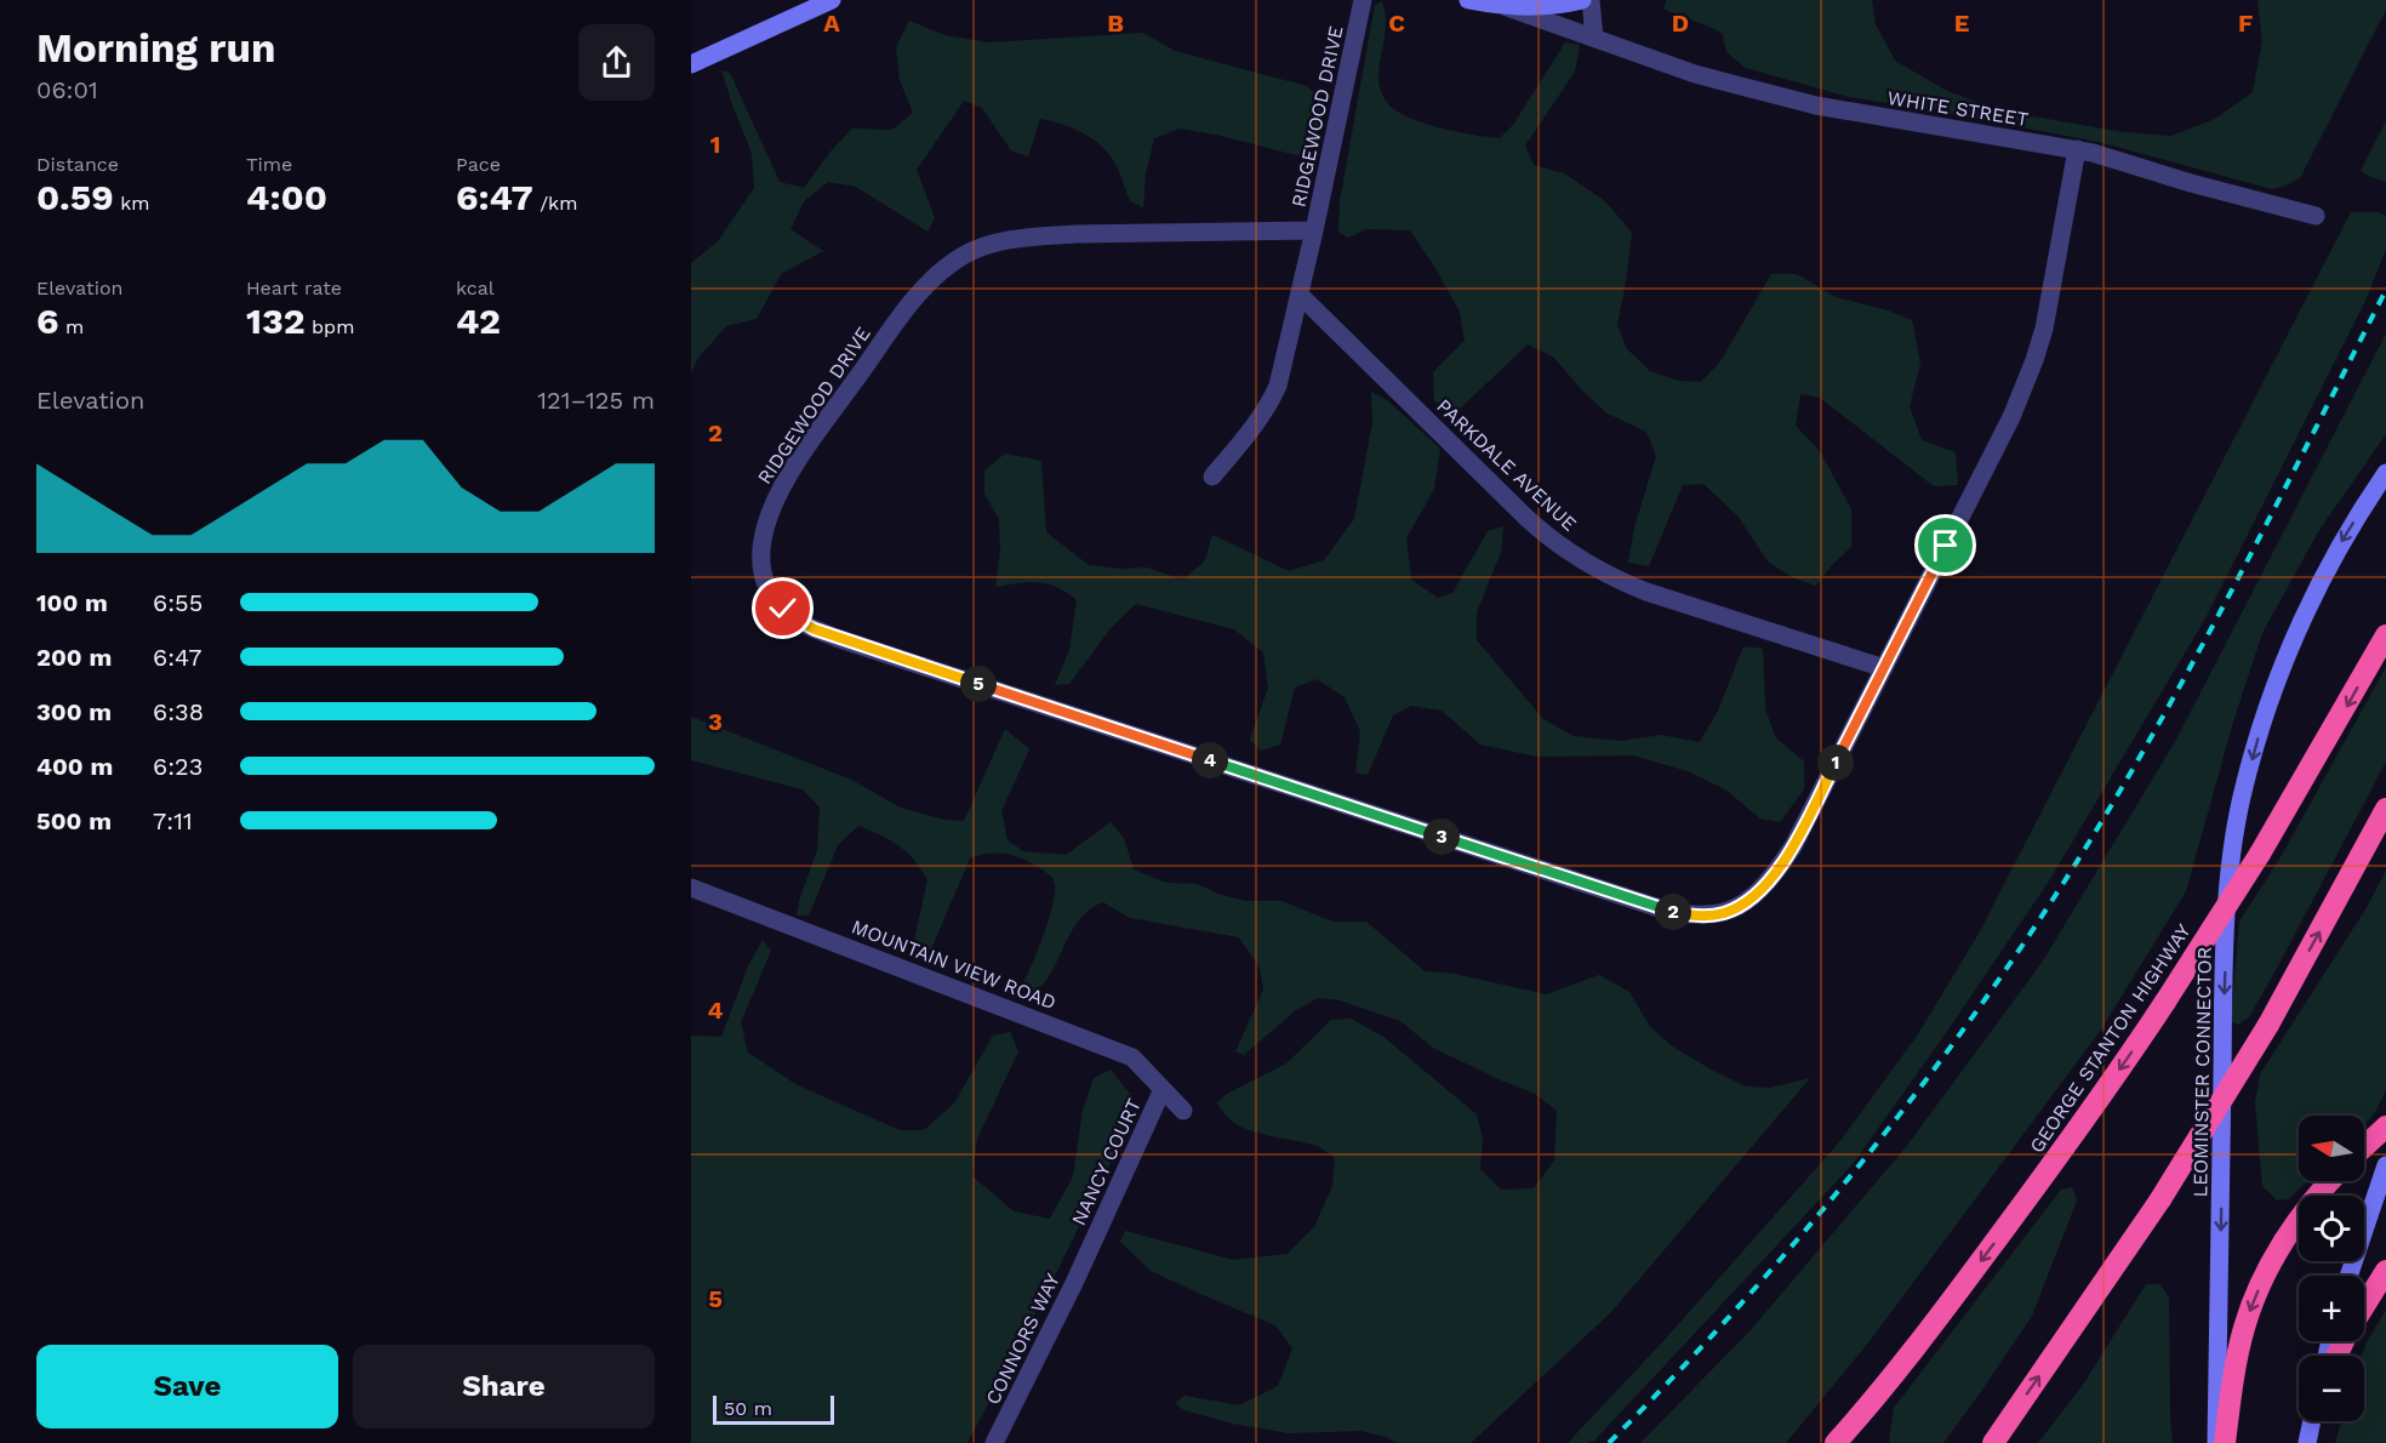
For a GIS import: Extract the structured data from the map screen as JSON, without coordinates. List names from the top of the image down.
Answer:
{
  "streets": {
    "highway": ["GEORGE STANTON HIGHWAY"],
    "main road": ["LEOMINSTER CONNECTOR"],
    "street": [
      "WHITE STREET",
      "RIDGEWOOD DRIVE",
      "PARKDALE AVENUE",
      "MOUNTAIN VIEW ROAD",
      "NANCY COURT",
      "CONNORS WAY"
    ]
  },
  "crossings": [
    ["WHITE STREET", "RIDGEWOOD DRIVE"],
    ["RIDGEWOOD DRIVE", "PARKDALE AVENUE"],
    ["MOUNTAIN VIEW ROAD", "NANCY COURT"],
    ["GEORGE STANTON HIGHWAY", "LEOMINSTER CONNECTOR"],
    ["NANCY COURT", "CONNORS WAY"]
  ],
  "one_way": ["LEOMINSTER CONNECTOR"],
  "scale_bar": "50 m",
  "north": "left",
  "page": {
    "heading": ["Morning run", "06:01"],
    "stats": [
      ["Distance", "0.59 km"],
      ["Time", "4:00"],
      ["Pace", "6:47 /km"],
      ["Elevation", "6 m"],
      ["Heart rate", "132 bpm"],
      ["kcal", "42"]
    ],
    "chart": ["Elevation", "121–125 m"],
    "list": [
      {
        "name": "100 m",
        "note": "6:55"
      },
      {
        "name": "200 m",
        "note": "6:47"
      },
      {
        "name": "300 m",
        "note": "6:38"
      },
      {
        "name": "400 m",
        "note": "6:23"
      },
      {
        "name": "500 m",
        "note": "7:11"
      }
    ],
    "pins": [
      "5",
      "4",
      "1",
      "3",
      "2"
    ],
    "map_buttons": ["+", "−"],
    "buttons": ["Save", "Share"],
    "scale": "50 m"
  },
  "grid": {
    "columns": [
      "A",
      "B",
      "C",
      "D",
      "E",
      "F"
    ],
    "rows": [
      "1",
      "2",
      "3",
      "4",
      "5"
    ]
  }
}
